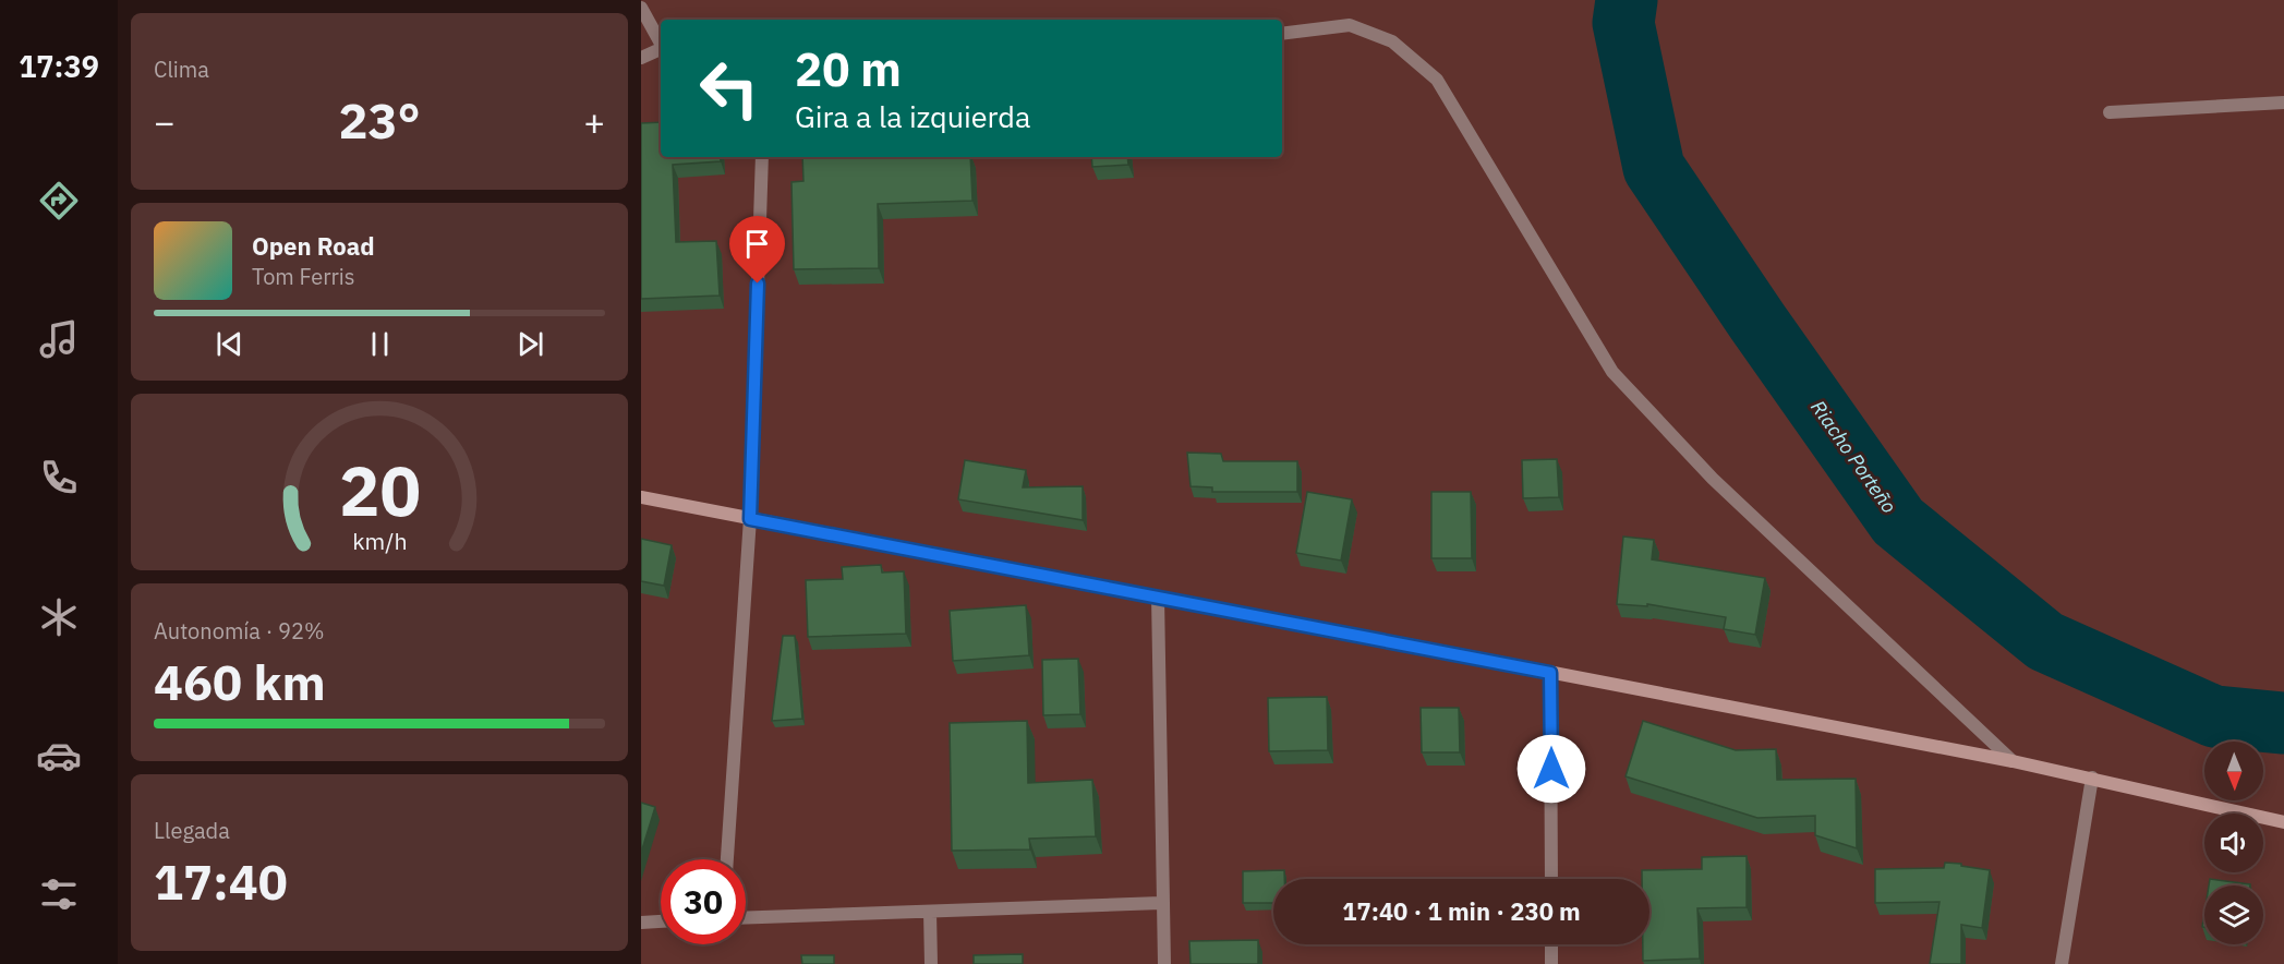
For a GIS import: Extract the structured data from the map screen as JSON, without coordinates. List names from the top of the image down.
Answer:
{
  "water": ["Riacho Porteño"],
  "north": "bottom",
  "page": {
    "tabs": "17:39",
    "tile": [
      "Clima",
      ["Autonomía · 92%", "460 km"],
      ["Llegada", "17:40"]
    ],
    "turn": ["20 m", "Gira a la izquierda"],
    "heat": ["−", "23°", "+"],
    "song": ["Open Road", "Tom Ferris"],
    "limit": "30",
    "trip": "17:40 · 1 min · 230 m",
    "gauge": ["20", "km/h"]
  }
}
